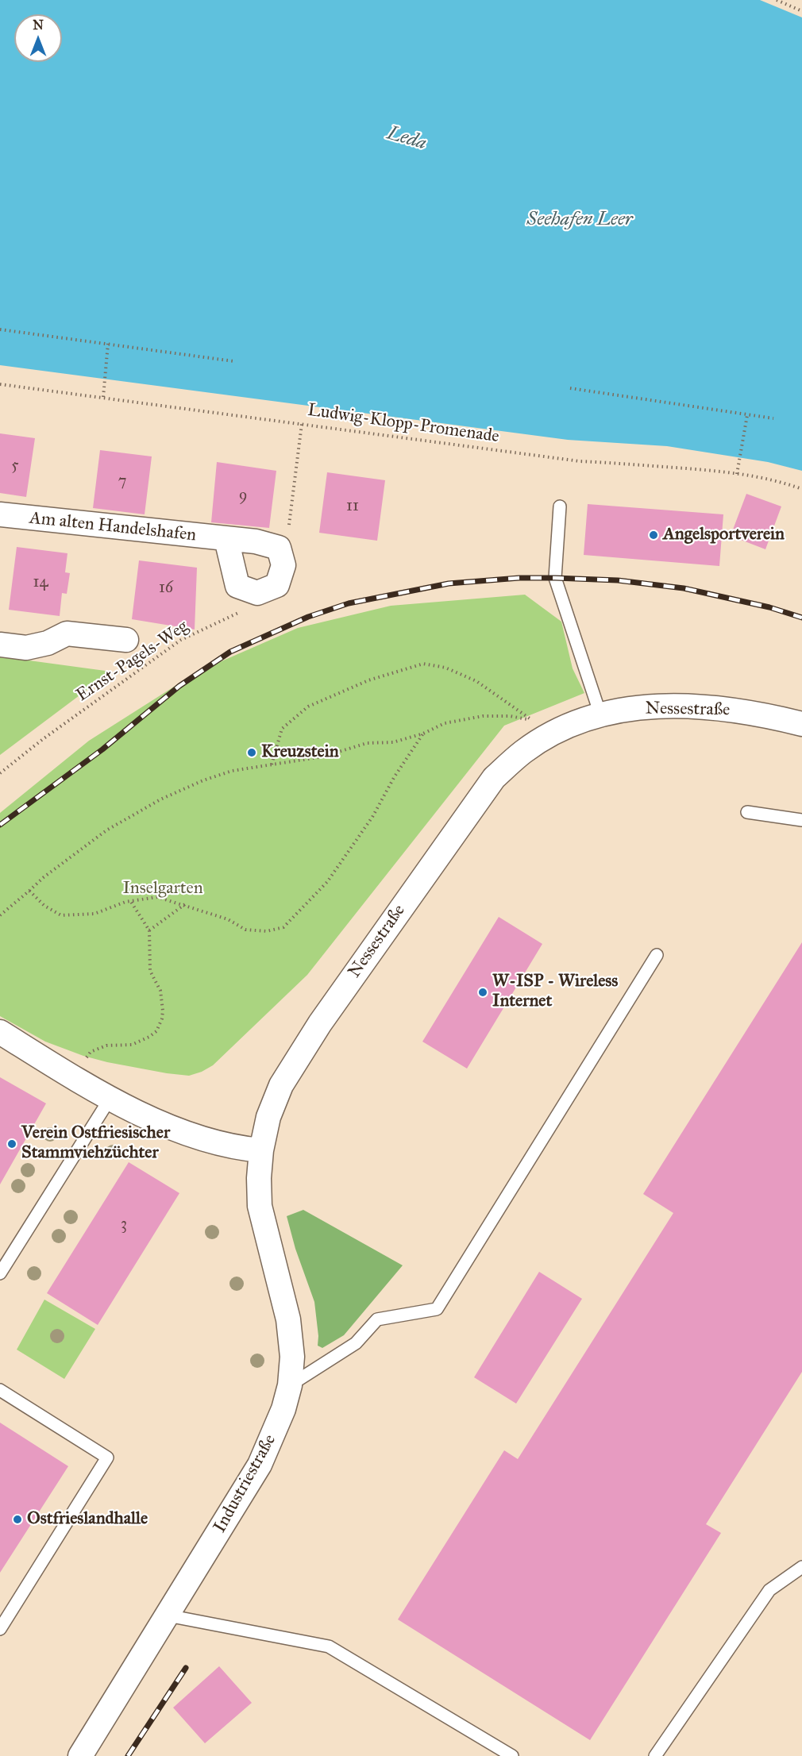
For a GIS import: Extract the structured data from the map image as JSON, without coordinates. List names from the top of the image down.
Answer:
{
  "streets": {
    "street": ["Am alten Handelshafen", "Nessestraße", "Industriestraße"],
    "path": ["Ludwig-Klopp-Promenade", "Ernst-Pagels-Weg"]
  },
  "crossings": [
    ["Nessestraße", "Industriestraße"]
  ],
  "water": ["Leda", "Seehafen Leer"],
  "parks": ["Inselgarten"],
  "places": [
    "Angelsportverein",
    "Kreuzstein",
    "W-ISP - Wireless Internet",
    "Verein Ostfriesischer Stammviehzüchter",
    "Ostfrieslandhalle"
  ],
  "house_numbers": [
    "5",
    "7",
    "9",
    "11",
    "14",
    "16",
    "3"
  ],
  "north": "top"
}
